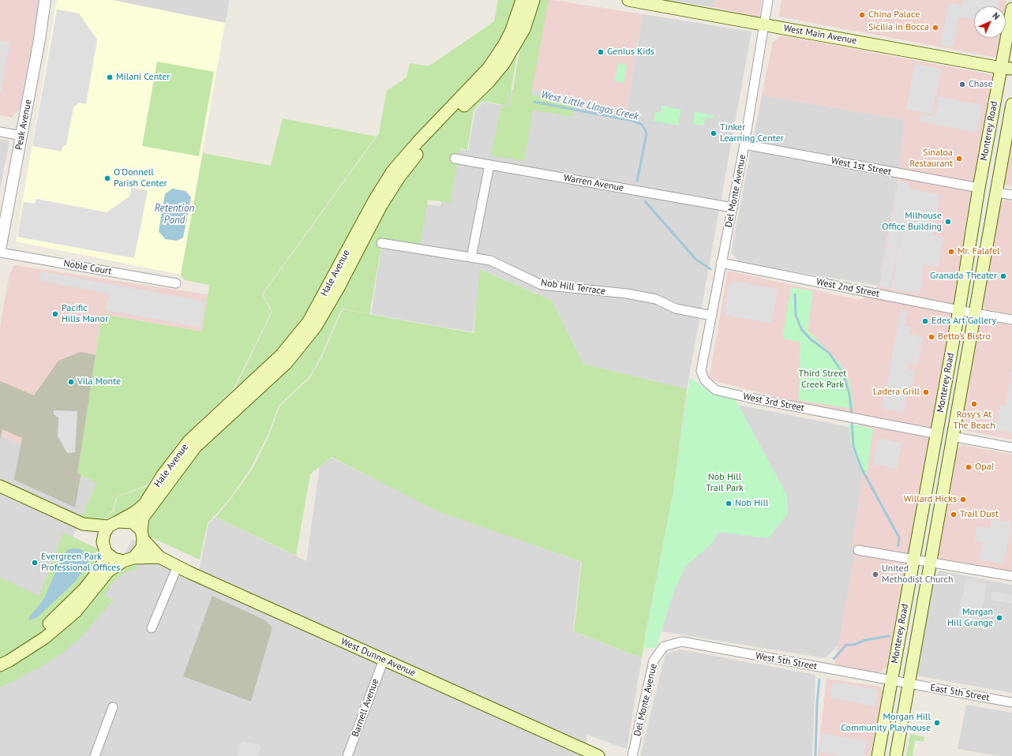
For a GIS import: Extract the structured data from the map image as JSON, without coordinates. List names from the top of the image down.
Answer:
{
  "streets": {
    "main road": [
      "West Main Avenue",
      "Monterey Road",
      "Hale Avenue",
      "West Dunne Avenue"
    ],
    "street": [
      "Peak Avenue",
      "West 1st Street",
      "Warren Avenue",
      "Del Monte Avenue",
      "Noble Court",
      "Nob Hill Terrace",
      "West 2nd Street",
      "West 3rd Street",
      "West 5th Street",
      "East 5th Street",
      "Barnell Avenue"
    ]
  },
  "crossings": [
    ["West Main Avenue", "Monterey Road"],
    ["West Main Avenue", "Del Monte Avenue"],
    ["Monterey Road", "West 1st Street"],
    ["Monterey Road", "West 2nd Street"],
    ["Monterey Road", "West 3rd Street"],
    ["Monterey Road", "West 5th Street"],
    ["Monterey Road", "East 5th Street"],
    ["West 1st Street", "Del Monte Avenue"],
    ["Warren Avenue", "Del Monte Avenue"],
    ["Del Monte Avenue", "Nob Hill Terrace"],
    ["Del Monte Avenue", "West 2nd Street"],
    ["Del Monte Avenue", "West 3rd Street"],
    ["Del Monte Avenue", "West 5th Street"],
    ["Hale Avenue", "West Dunne Avenue"],
    ["West Dunne Avenue", "Barnell Avenue"],
    ["West 5th Street", "East 5th Street"]
  ],
  "water": ["West Little Llagas Creek", "Retention Pond"],
  "parks": ["Third Street Creek Park", "Nob Hill Trail Park"],
  "places": [
    "China Palace",
    "Sicilia in Bocca",
    "Genius Kids",
    "Milani Center",
    "Chase",
    "Tinker Learning Center",
    "Sinaloa Restaurant",
    "O'Donnell Parish Center",
    "Milhouse Office Building",
    "Mr. Falafel",
    "Granada Theater",
    "Pacific Hills Manor",
    "Edes Art Gallery",
    "Betto's Bistro",
    "Vila Monte",
    "Ladera Grill",
    "Rosy's At The Beach",
    "Opa!",
    "Willard Hicks",
    "Nob Hill",
    "Trail Dust",
    "Evergreen Park Professional Offices",
    "United Methodist Church",
    "Morgan Hill Grange",
    "Morgan Hill Community Playhouse"
  ],
  "north": "top right"
}
